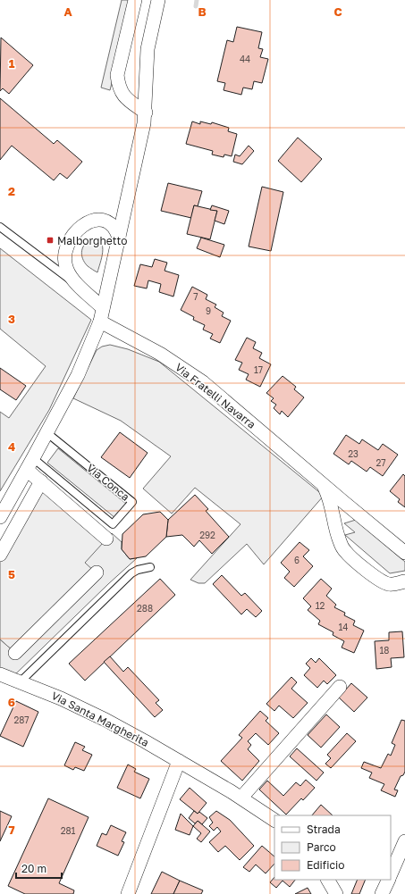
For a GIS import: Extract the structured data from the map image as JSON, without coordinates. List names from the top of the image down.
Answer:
{
  "streets": {
    "street": ["Via Fratelli Navarra", "Via Santa Margherita"],
    "lane": ["Via Conca"]
  },
  "places": {
    "transit": ["Malborghetto"]
  },
  "house_numbers": [
    "44",
    "7",
    "9",
    "17",
    "23",
    "27",
    "292",
    "6",
    "12",
    "288",
    "14",
    "18",
    "287",
    "281"
  ],
  "legend": ["Strada", "Parco", "Edificio"],
  "scale_bar": "20 m",
  "grid": {
    "columns": ["A", "B", "C"],
    "rows": [
      "1",
      "2",
      "3",
      "4",
      "5",
      "6",
      "7"
    ]
  }
}
